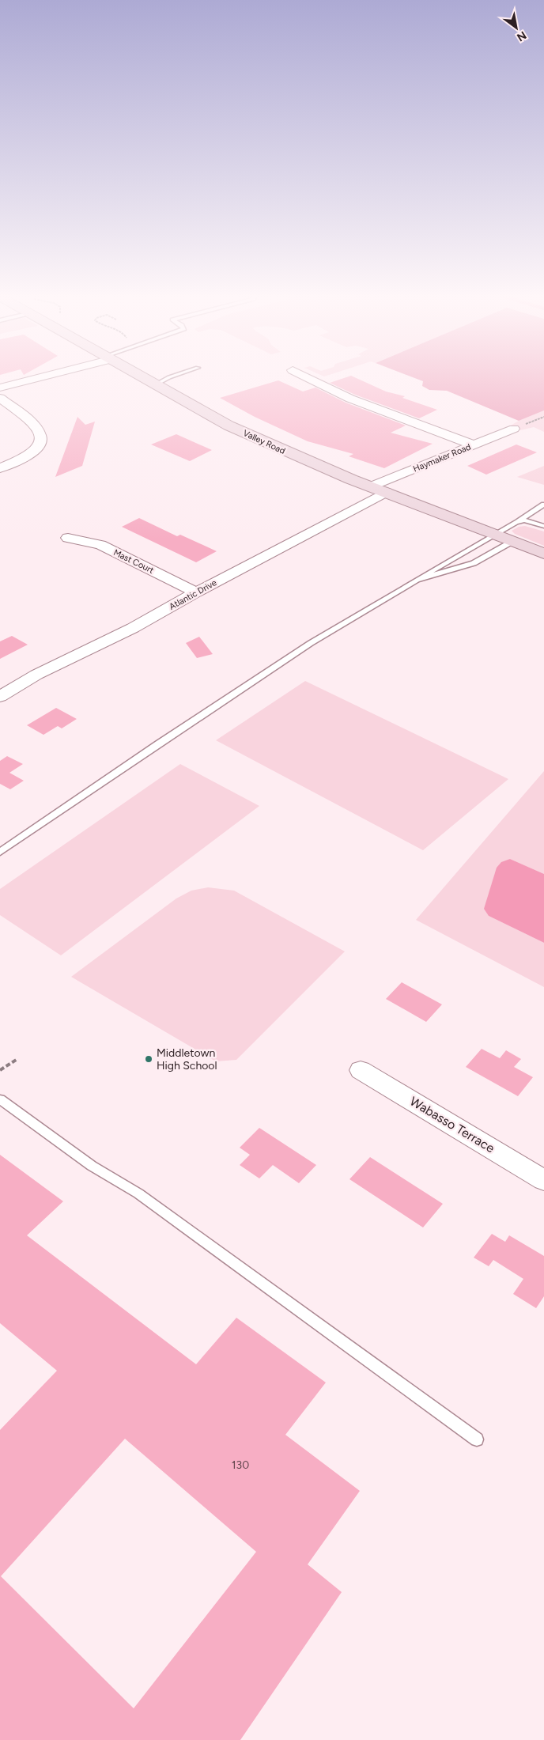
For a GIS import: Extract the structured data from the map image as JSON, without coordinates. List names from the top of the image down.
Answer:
{
  "streets": {
    "main road": ["Valley Road"],
    "street": [
      "Haymaker Road",
      "Mast Court",
      "Atlantic Drive",
      "Wabasso Terrace"
    ]
  },
  "crossings": [
    ["Valley Road", "Haymaker Road"],
    ["Valley Road", "Atlantic Drive"],
    ["Mast Court", "Atlantic Drive"]
  ],
  "places": ["Middletown High School"],
  "house_numbers": ["130"],
  "north": "bottom right"
}
